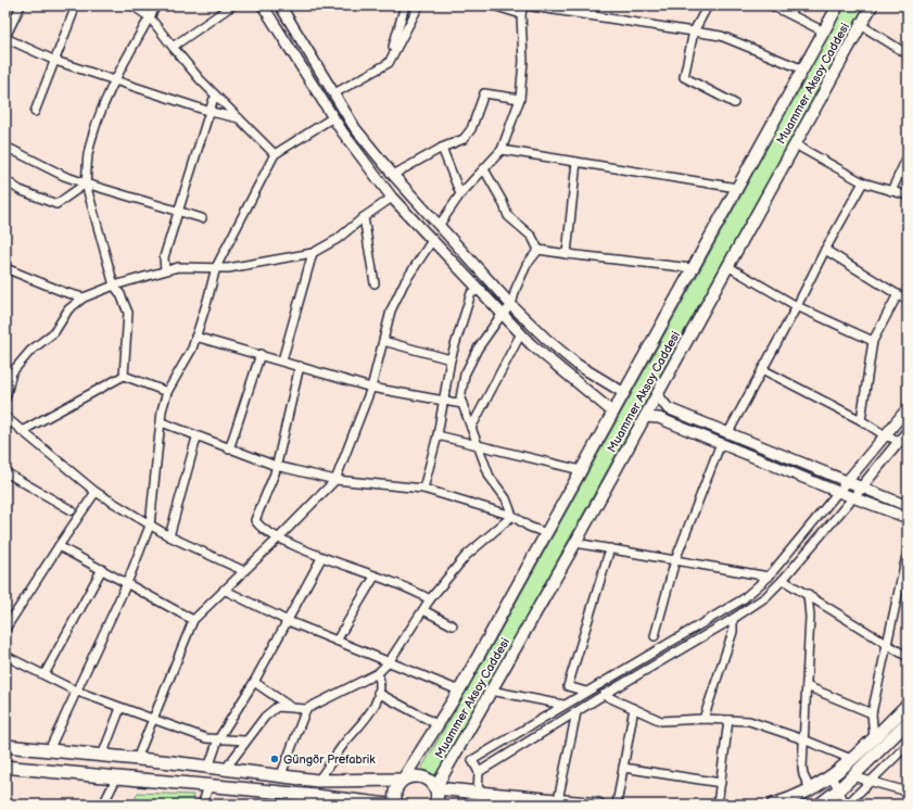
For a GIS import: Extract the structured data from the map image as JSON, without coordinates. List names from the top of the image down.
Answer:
{
  "streets": {
    "main road": ["Muammer Aksoy Caddesi"]
  },
  "places": ["Güngör Prefabrik"]
}
